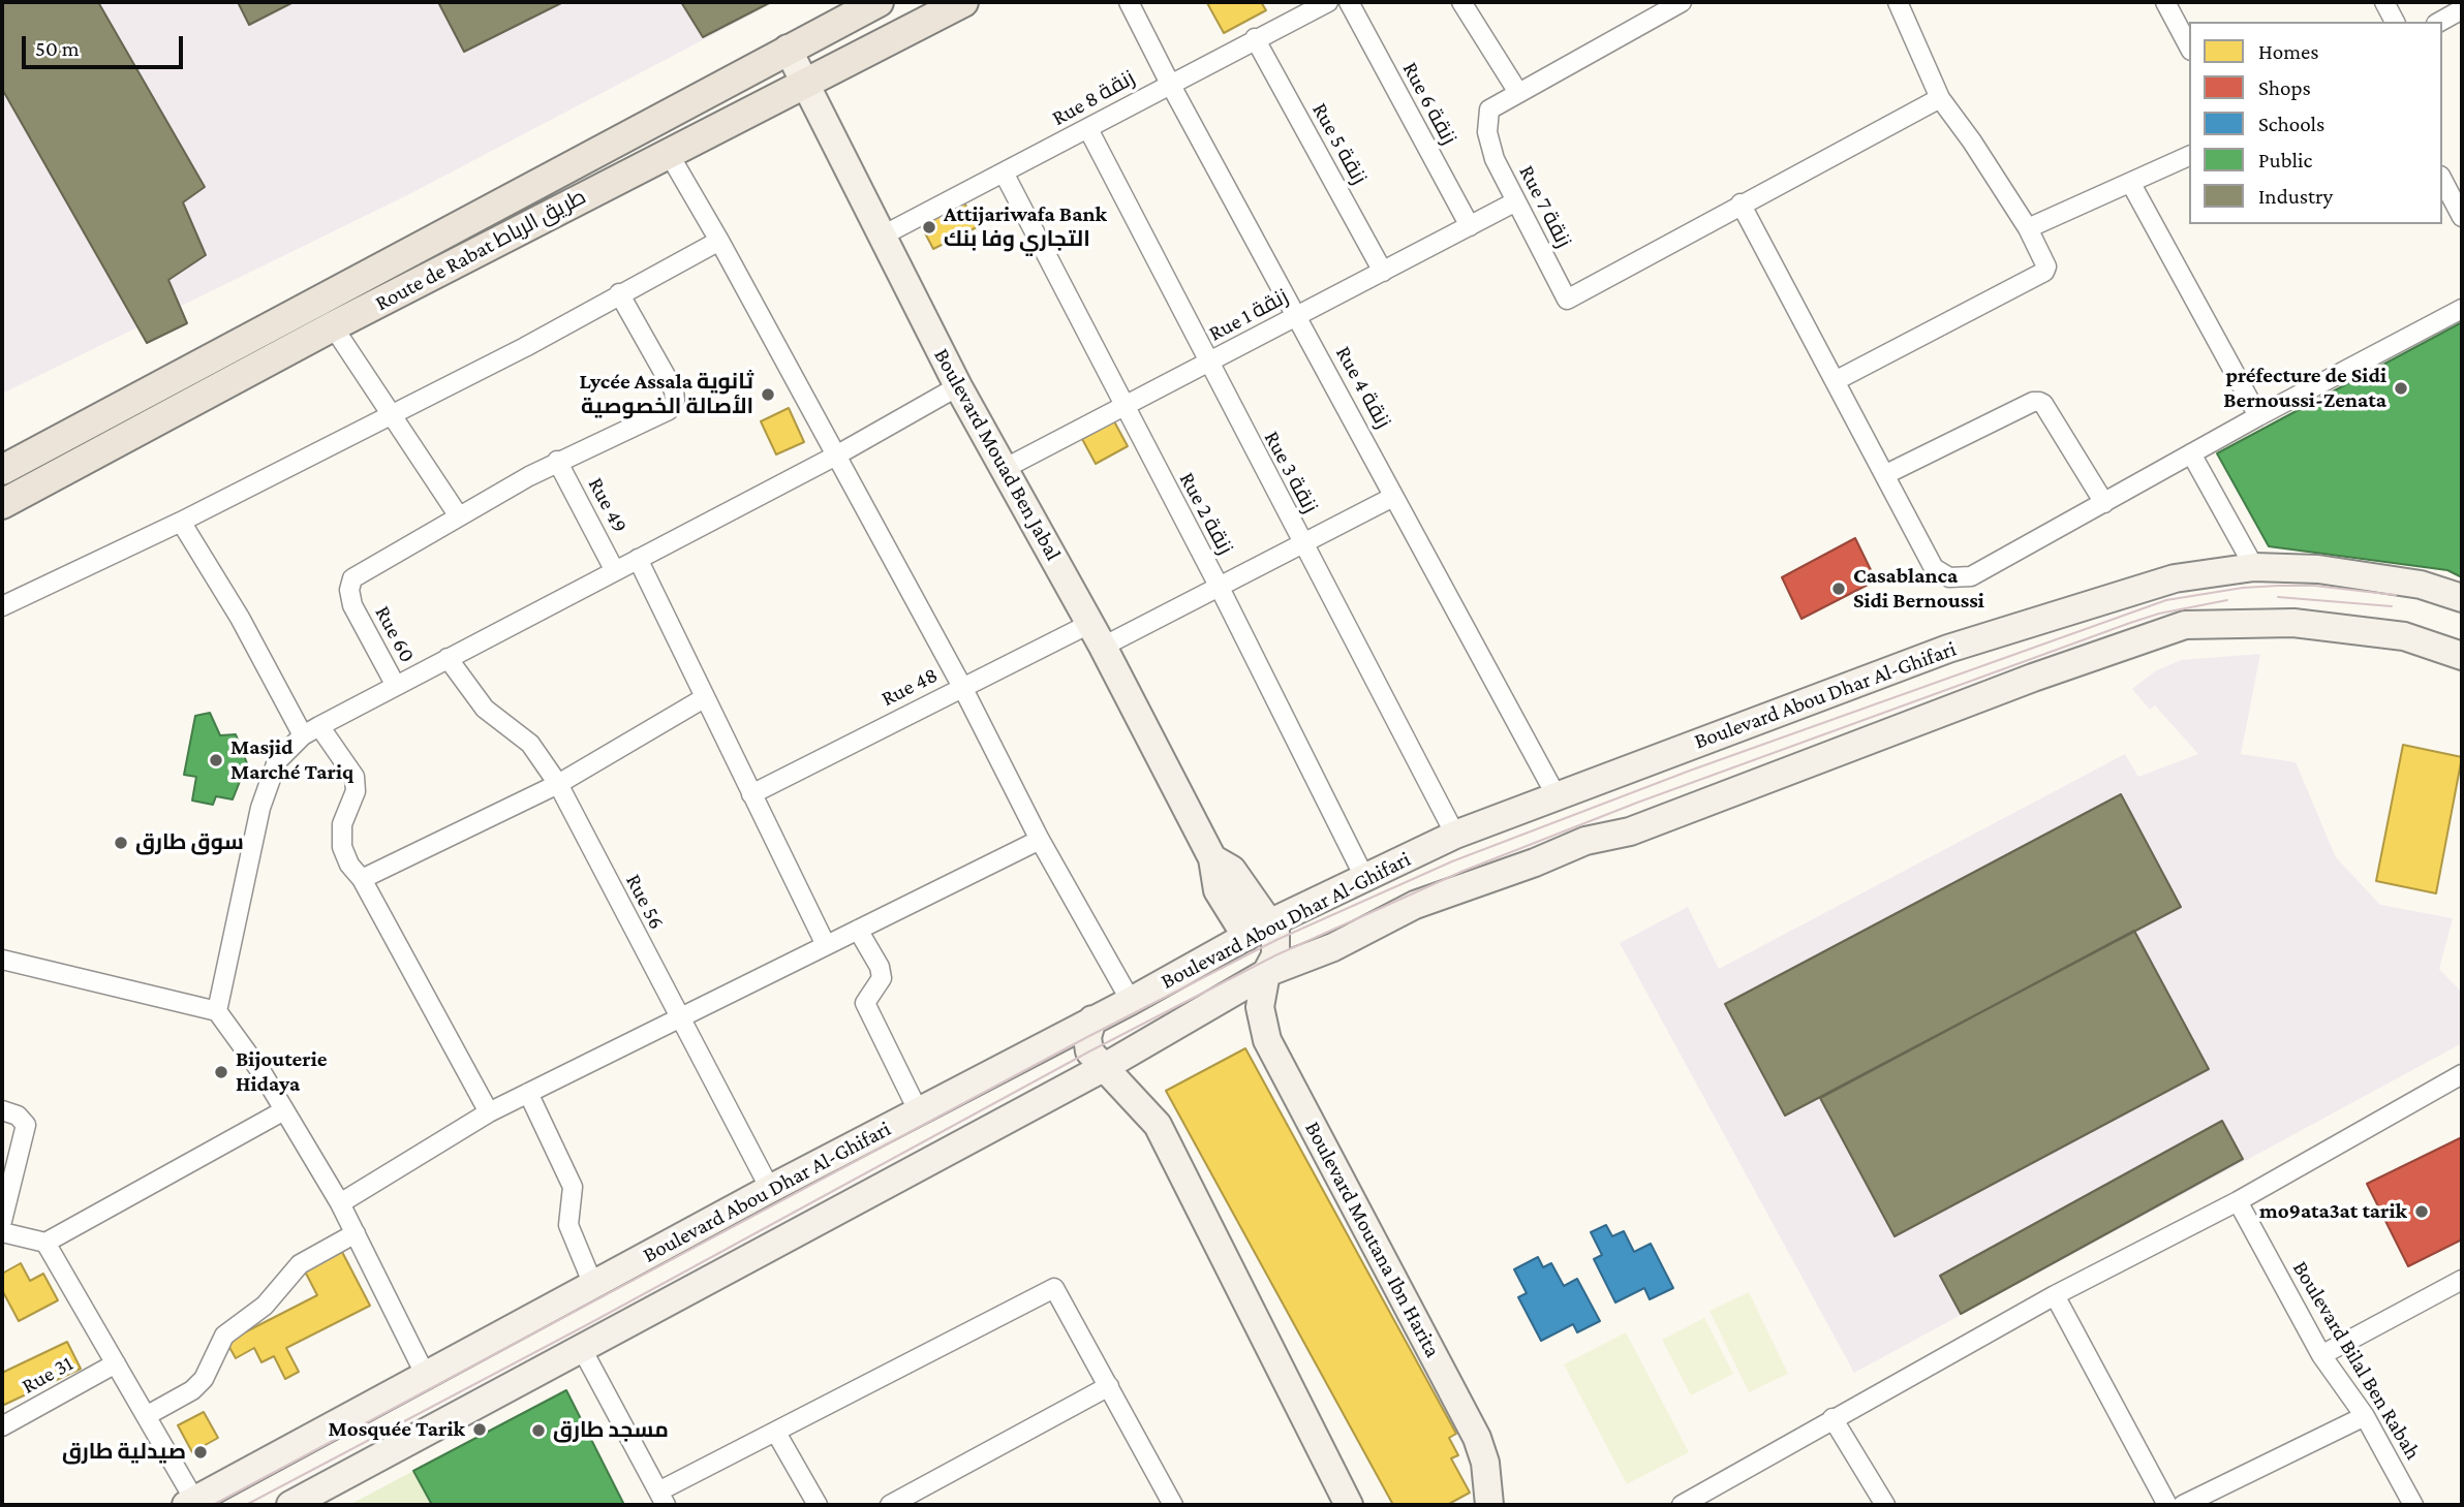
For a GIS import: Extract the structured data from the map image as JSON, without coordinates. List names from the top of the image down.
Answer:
{
  "streets": {
    "main road": ["Route de Rabat طريق الرباط"],
    "street": [
      "Rue 8 زنقة",
      "Rue 6 زنقة",
      "Rue 5 زنقة",
      "Rue 7 زنقة",
      "Rue 1 زنقة",
      "Rue 4 زنقة",
      "Boulevard Mouad Ben Jabal",
      "Rue 3 زنقة",
      "Rue 49",
      "Rue 2 زنقة",
      "Rue 60",
      "Rue 48",
      "Boulevard Abou Dhar Al-Ghifari",
      "Rue 56",
      "Boulevard Moutana Ibn Harita",
      "Boulevard Bilal Ben Rabah",
      "Rue 31"
    ]
  },
  "crossings": [
    ["Rue 8 زنقة", "Rue 5 زنقة"],
    ["Rue 8 زنقة", "Rue 4 زنقة"],
    ["Rue 8 زنقة", "Boulevard Mouad Ben Jabal"],
    ["Rue 8 زنقة", "Rue 3 زنقة"],
    ["Rue 8 زنقة", "Rue 2 زنقة"],
    ["Rue 6 زنقة", "Rue 1 زنقة"],
    ["Rue 5 زنقة", "Rue 1 زنقة"],
    ["Rue 7 زنقة", "Rue 1 زنقة"],
    ["Route de Rabat طريق الرباط", "Boulevard Mouad Ben Jabal"],
    ["Rue 1 زنقة", "Rue 4 زنقة"],
    ["Rue 1 زنقة", "Boulevard Mouad Ben Jabal"],
    ["Rue 1 زنقة", "Rue 3 زنقة"],
    ["Rue 1 زنقة", "Rue 2 زنقة"],
    ["Rue 4 زنقة", "Rue 48"],
    ["Rue 4 زنقة", "Boulevard Abou Dhar Al-Ghifari"],
    ["Boulevard Mouad Ben Jabal", "Rue 48"],
    ["Boulevard Mouad Ben Jabal", "Boulevard Abou Dhar Al-Ghifari"],
    ["Boulevard Mouad Ben Jabal", "Boulevard Moutana Ibn Harita"],
    ["Rue 3 زنقة", "Rue 48"],
    ["Rue 3 زنقة", "Boulevard Abou Dhar Al-Ghifari"],
    ["Rue 2 زنقة", "Rue 48"],
    ["Rue 2 زنقة", "Boulevard Abou Dhar Al-Ghifari"],
    ["Boulevard Abou Dhar Al-Ghifari", "Rue 56"],
    ["Boulevard Abou Dhar Al-Ghifari", "Boulevard Moutana Ibn Harita"]
  ],
  "places": [
    "Attijariwafa Bank التجاري وفا بنك",
    "préfecture de Sidi Bernoussi-Zenata",
    "Lycée Assala ثانوية الأصالة الخصوصية",
    "Casablanca Sidi Bernoussi",
    "Masjid Marché Tariq",
    "سوق طارق",
    "Bijouterie Hidaya",
    "mo9ata3at tarik",
    "Mosquée Tarik",
    "مسجد طارق",
    "صيدلية طارق"
  ],
  "legend": [
    "Homes",
    "Shops",
    "Schools",
    "Public",
    "Industry"
  ],
  "scale_bar": "50 m"
}
